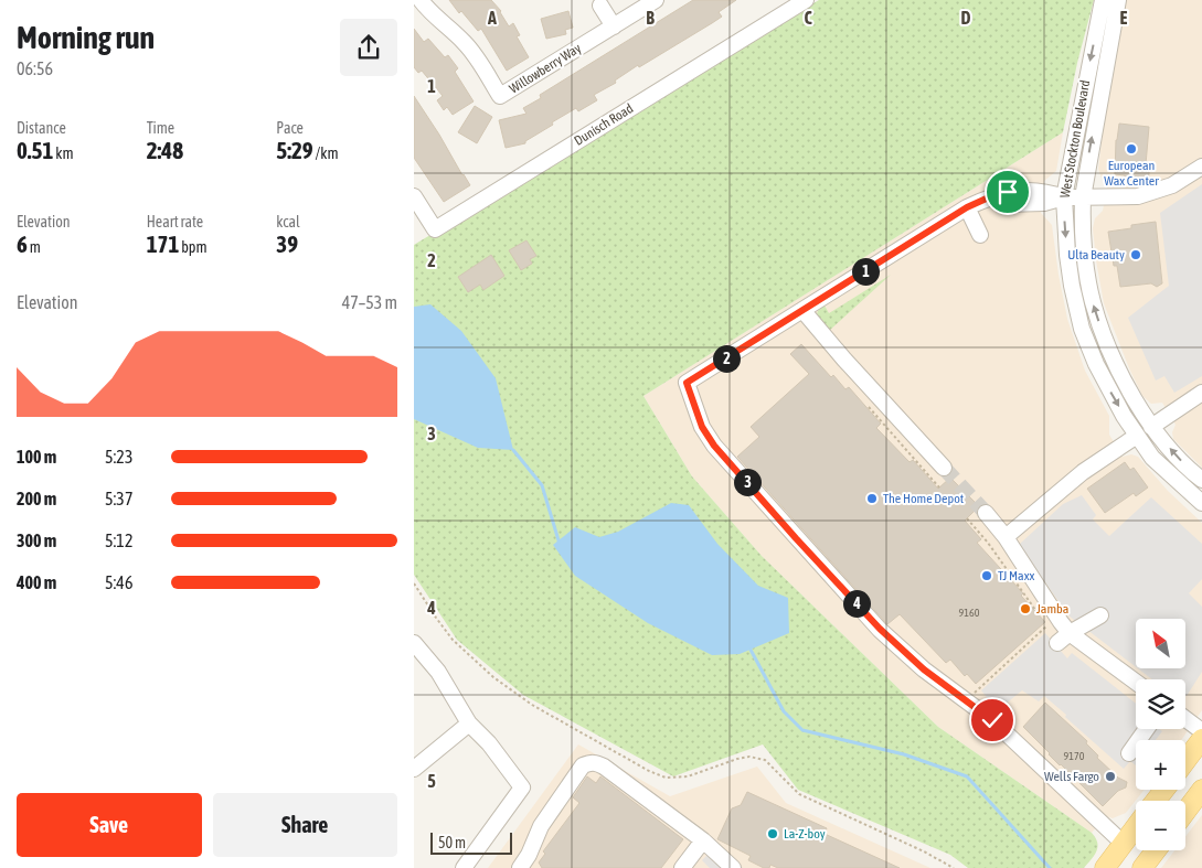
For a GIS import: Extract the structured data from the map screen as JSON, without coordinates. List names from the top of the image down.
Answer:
{
  "streets": {
    "street": ["Willowberry Way", "Dunisch Road", "West Stockton Boulevard"]
  },
  "places": [
    "European Wax Center",
    "Ulta Beauty",
    "The Home Depot",
    "TJ Maxx",
    "Jamba",
    "Wells Fargo",
    "La-Z-boy"
  ],
  "house_numbers": ["9160", "9170"],
  "scale_bar": "50 m",
  "north": "top left",
  "page": {
    "heading": ["Morning run", "06:56"],
    "stats": [
      ["Distance", "0.51 km"],
      ["Time", "2:48"],
      ["Pace", "5:29 /km"],
      ["Elevation", "6 m"],
      ["Heart rate", "171 bpm"],
      ["kcal", "39"]
    ],
    "pins": [
      "1",
      "2",
      "3",
      "4"
    ],
    "chart": ["Elevation", "47–53 m"],
    "list": [
      {
        "name": "100 m",
        "note": "5:23"
      },
      {
        "name": "200 m",
        "note": "5:37"
      },
      {
        "name": "300 m",
        "note": "5:12"
      },
      {
        "name": "400 m",
        "note": "5:46"
      }
    ],
    "map_buttons": ["+", "−"],
    "buttons": ["Save", "Share"],
    "scale": "50 m"
  },
  "grid": {
    "columns": [
      "A",
      "B",
      "C",
      "D",
      "E"
    ],
    "rows": [
      "1",
      "2",
      "3",
      "4",
      "5"
    ]
  }
}
